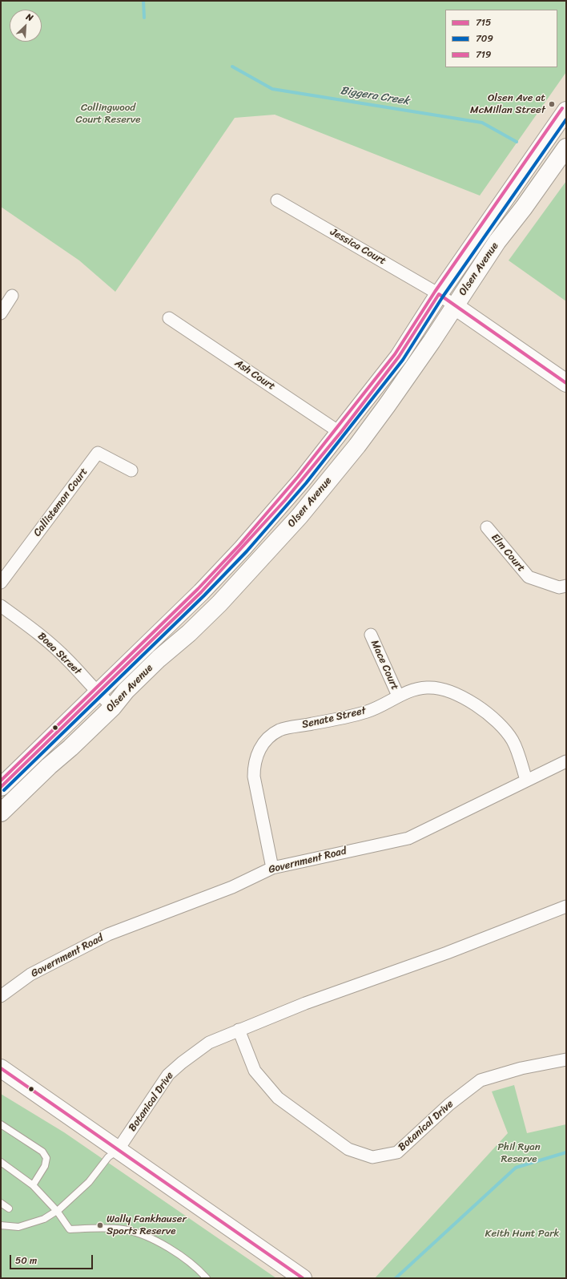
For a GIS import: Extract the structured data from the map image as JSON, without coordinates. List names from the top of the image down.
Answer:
{
  "streets": {
    "main road": ["Olsen Avenue"],
    "street": [
      "Jessica Court",
      "Ash Court",
      "Callistemon Court",
      "Elm Court",
      "Boea Street",
      "Mace Court",
      "Senate Street",
      "Government Road",
      "Botanical Drive"
    ]
  },
  "crossings": [
    ["Jessica Court", "Olsen Avenue"],
    ["Olsen Avenue", "Ash Court"],
    ["Olsen Avenue", "Boea Street"],
    ["Mace Court", "Senate Street"],
    ["Senate Street", "Government Road"]
  ],
  "water": ["Biggera Creek"],
  "parks": ["Collingwood Court Reserve", "Phil Ryan Reserve", "Keith Hunt Park"],
  "places": ["Olsen Ave at McMillan Street", "Wally Fankhauser Sports Reserve"],
  "lines": ["transit line 719", "transit line 709", "transit line 715"],
  "legend": ["715", "709", "719"],
  "scale_bar": "50 m",
  "north": "top right"
}
